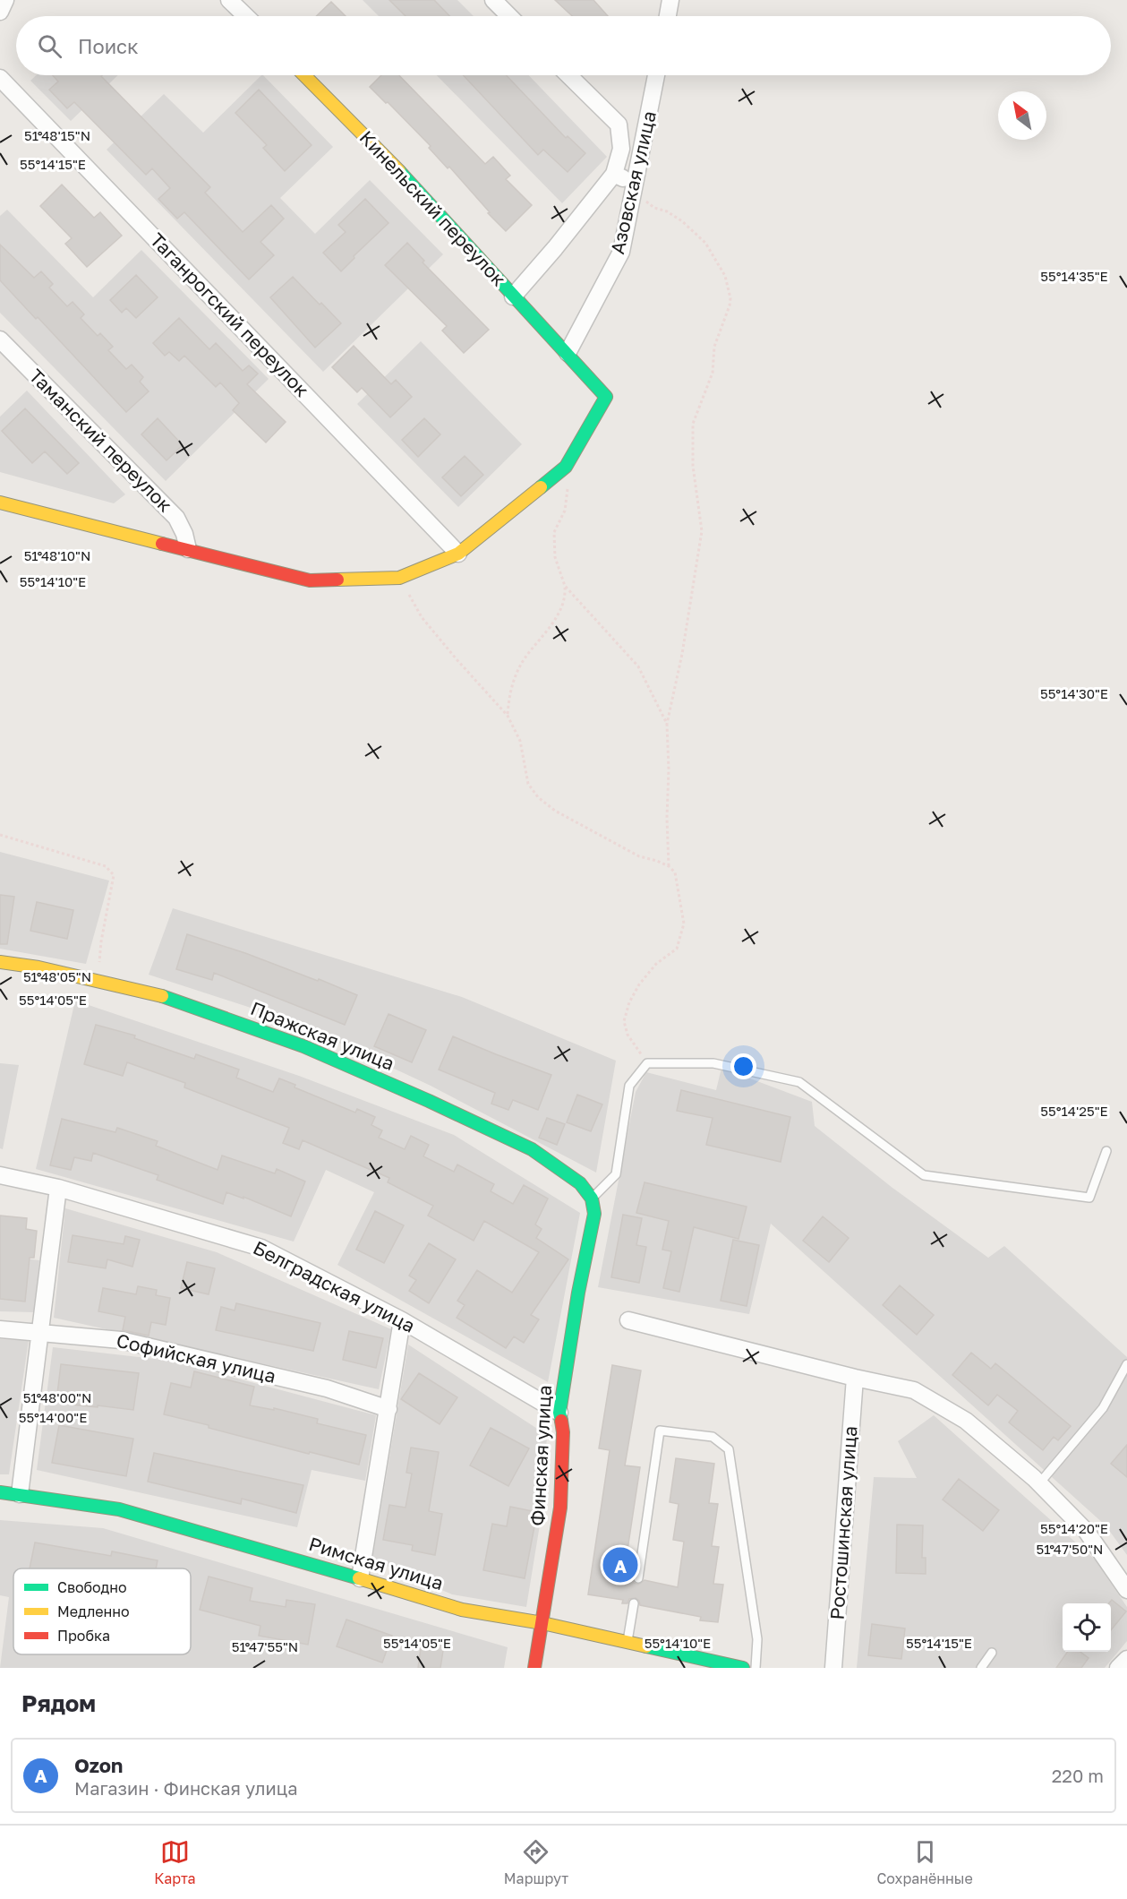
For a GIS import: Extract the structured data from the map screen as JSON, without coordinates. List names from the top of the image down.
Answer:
{
  "streets": {
    "street": [
      "Азовская улица",
      "Кинельский переулок",
      "Таганрогский переулок",
      "Таманский переулок",
      "Пражская улица",
      "Белградская улица",
      "Софийская улица",
      "Финская улица",
      "Ростошинская улица",
      "Римская улица"
    ]
  },
  "crossings": [
    ["Азовская улица", "Кинельский переулок"],
    ["Пражская улица", "Финская улица"],
    ["Белградская улица", "Финская улица"],
    ["Финская улица", "Римская улица"]
  ],
  "legend": ["Свободно", "Медленно", "Пробка"],
  "north": "top left",
  "page": {
    "search": "Поиск",
    "pins": "A",
    "heading": "Рядом",
    "list": [
      {
        "mark": "A",
        "name": "Ozon",
        "note": "Магазин · Финская улица",
        "value": "220 m"
      }
    ],
    "nav": ["Карта", "Маршрут", "Сохранённые"]
  },
  "coordinates": [
    "51°48'15\"N",
    "55°14'15\"E",
    "55°14'35\"E",
    "51°48'10\"N",
    "55°14'10\"E",
    "55°14'30\"E",
    "51°48'05\"N",
    "55°14'05\"E",
    "55°14'25\"E",
    "51°48'00\"N",
    "55°14'00\"E",
    "55°14'20\"E",
    "51°47'50\"N",
    "51°47'55\"N"
  ]
}
